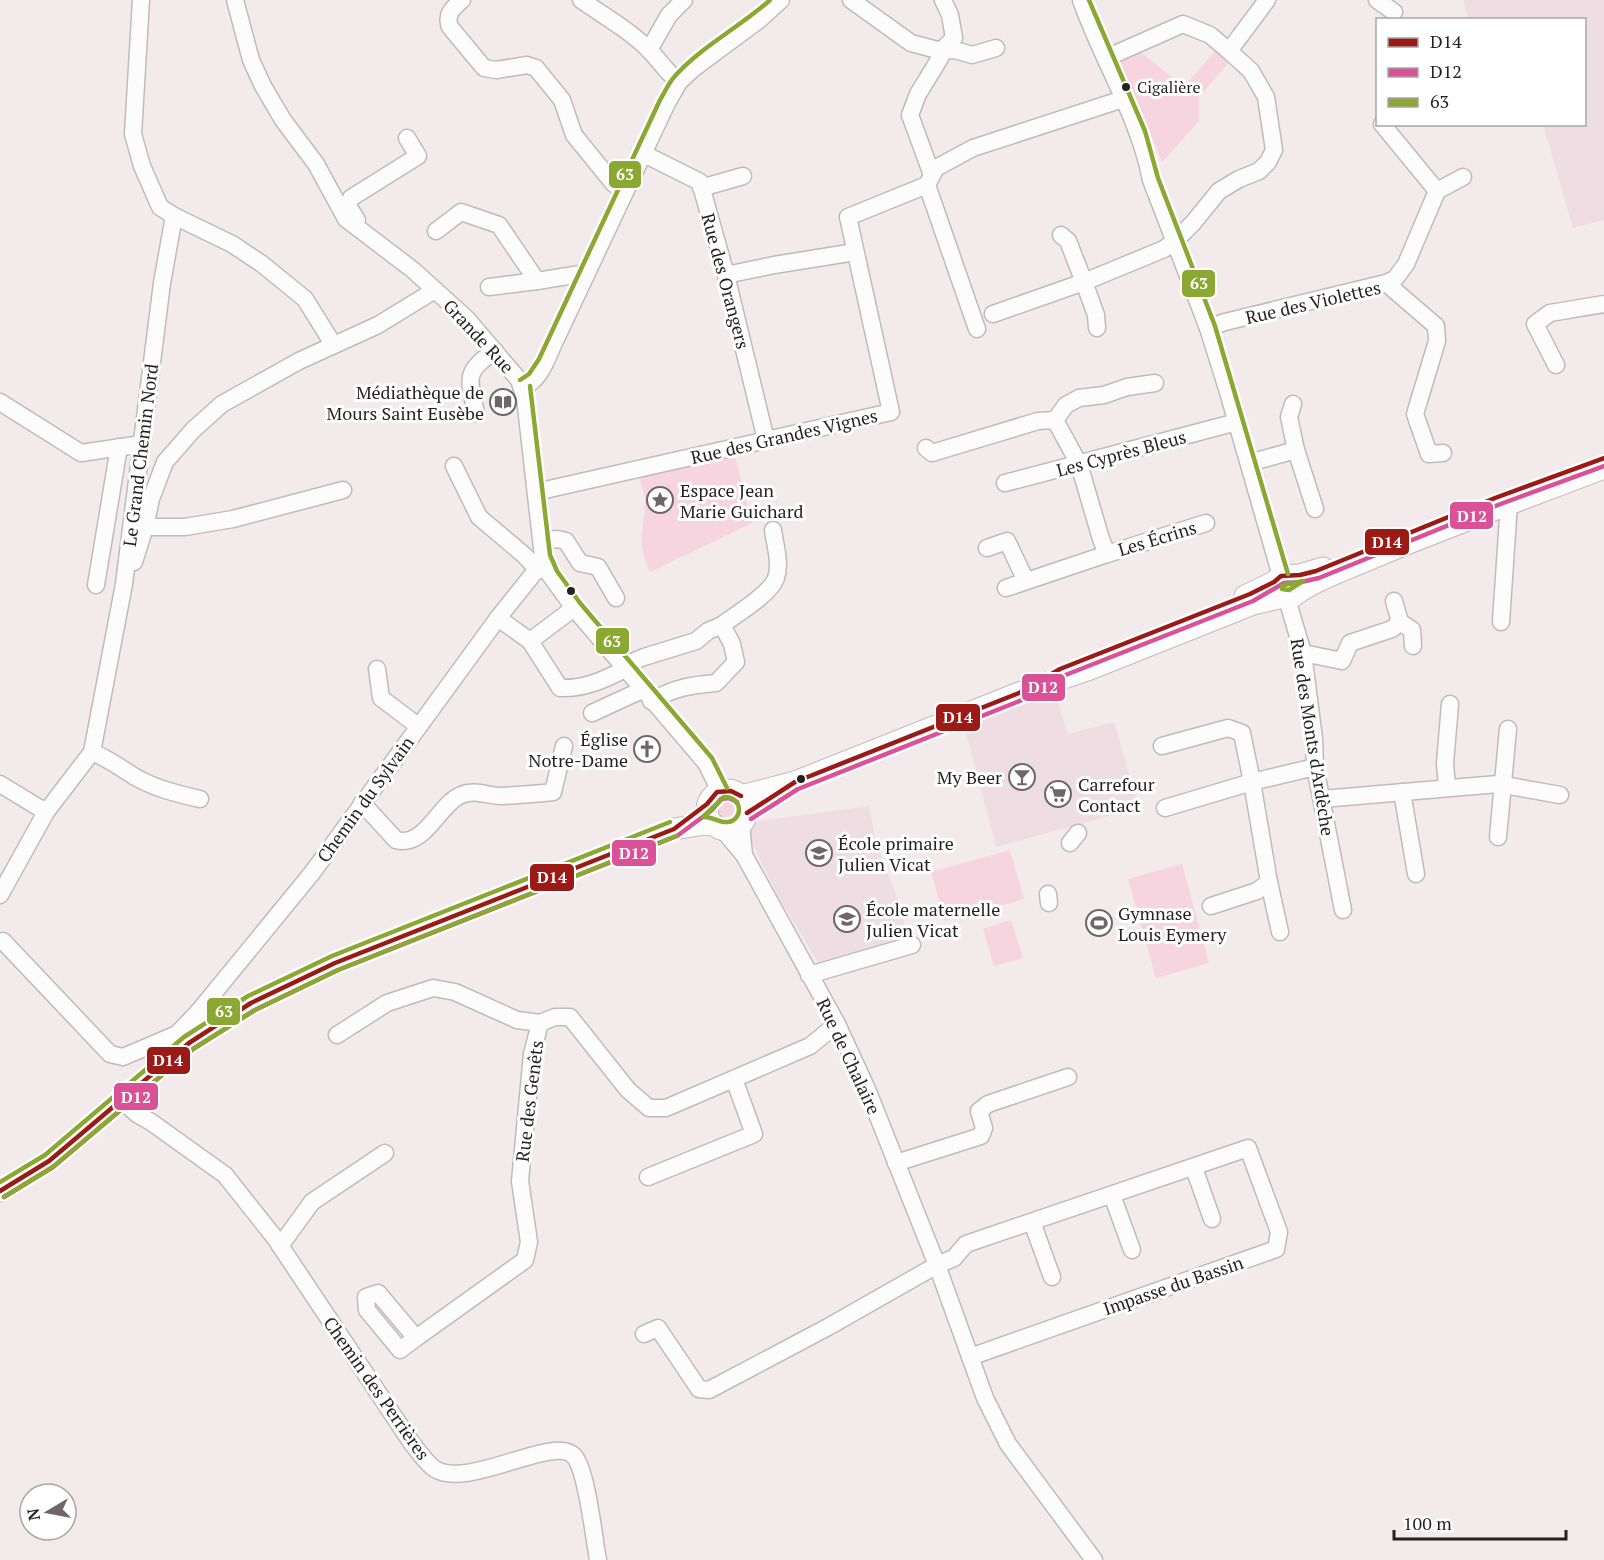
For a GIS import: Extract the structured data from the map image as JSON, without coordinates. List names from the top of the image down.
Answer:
{
  "streets": {
    "street": [
      "Rue des Orangers",
      "Rue des Violettes",
      "Grande Rue",
      "Rue des Grandes Vignes",
      "Les Cyprès Bleus",
      "Le Grand Chemin Nord",
      "Les Écrins",
      "Rue des Monts d'Ardèche",
      "Chemin du Sylvain",
      "Rue de Chalaire",
      "Rue des Genêts",
      "Impasse du Bassin",
      "Chemin des Perrières"
    ]
  },
  "crossings": [
    ["Rue des Orangers", "Rue des Grandes Vignes"],
    ["Rue des Violettes", "Rue des Monts d'Ardèche"],
    ["Grande Rue", "Rue des Grandes Vignes"],
    ["Grande Rue", "Chemin du Sylvain"],
    ["Rue des Grandes Vignes", "Rue des Monts d'Ardèche"],
    ["Les Cyprès Bleus", "Les Écrins"],
    ["Les Cyprès Bleus", "Rue des Monts d'Ardèche"],
    ["Rue de Chalaire", "Rue des Genêts"],
    ["Rue de Chalaire", "Impasse du Bassin"]
  ],
  "places": {
    "other": ["Cigalière"],
    "library": ["Médiathèque de Mours Saint Eusèbe"],
    "place": ["Espace Jean Marie Guichard"],
    "church": ["Église Notre-Dame"],
    "bar": ["My Beer"],
    "supermarket": ["Carrefour Contact"],
    "school or university": ["École primaire Julien Vicat", "École maternelle Julien Vicat"],
    "sports": ["Gymnase Louis Eymery"]
  },
  "lines": ["transit line 63", "transit line D14", "transit line D12"],
  "legend": ["D14", "D12", "63"],
  "scale_bar": "100 m",
  "north": "left"
}
